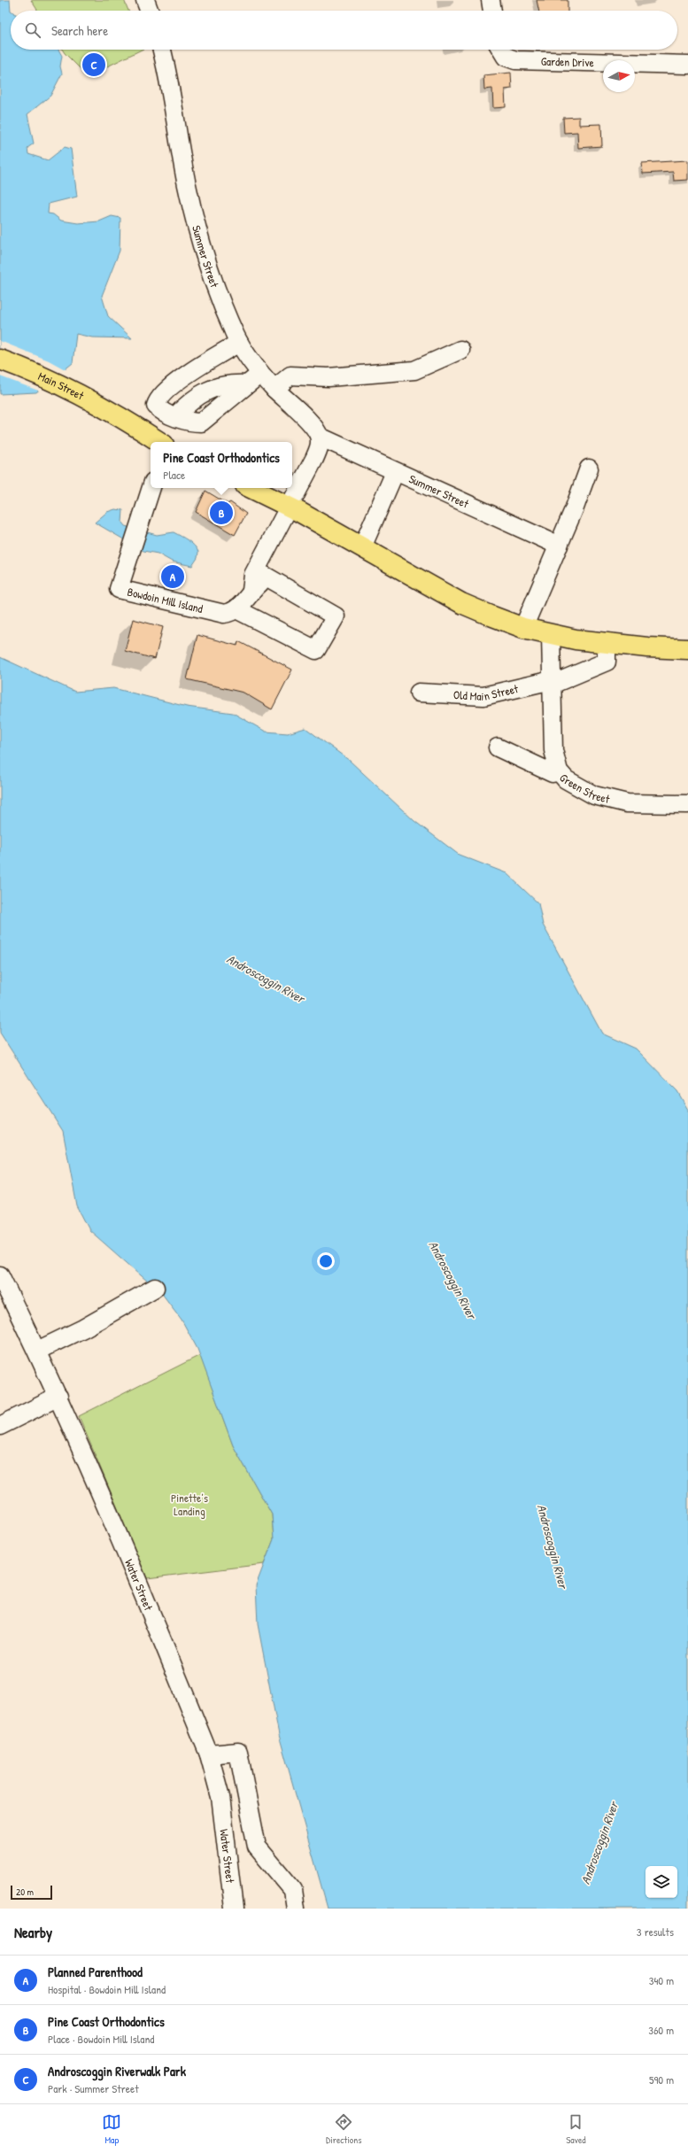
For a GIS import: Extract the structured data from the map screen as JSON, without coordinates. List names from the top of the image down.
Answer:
{
  "streets": {
    "main road": ["Main Street"],
    "street": [
      "Garden Drive",
      "Summer Street",
      "Bowdoin Mill Island",
      "Old Main Street",
      "Green Street",
      "Water Street"
    ]
  },
  "crossings": [
    ["Old Main Street", "Green Street"]
  ],
  "water": ["Androscoggin River"],
  "parks": ["Pinette’s Landing"],
  "scale_bar": "20 m",
  "north": "right",
  "page": {
    "search": "Search here",
    "pins": ["C", "B", "A"],
    "popup": ["Pine Coast Orthodontics", "Place"],
    "scale": "20 m",
    "heading": ["Nearby", "3 results"],
    "list": [
      {
        "mark": "A",
        "name": "Planned Parenthood",
        "note": "Hospital · Bowdoin Mill Island",
        "value": "340 m"
      },
      {
        "mark": "B",
        "name": "Pine Coast Orthodontics",
        "note": "Place · Bowdoin Mill Island",
        "value": "360 m"
      },
      {
        "mark": "C",
        "name": "Androscoggin Riverwalk Park",
        "note": "Park · Summer Street",
        "value": "590 m"
      }
    ],
    "nav": ["Map", "Directions", "Saved"]
  }
}
